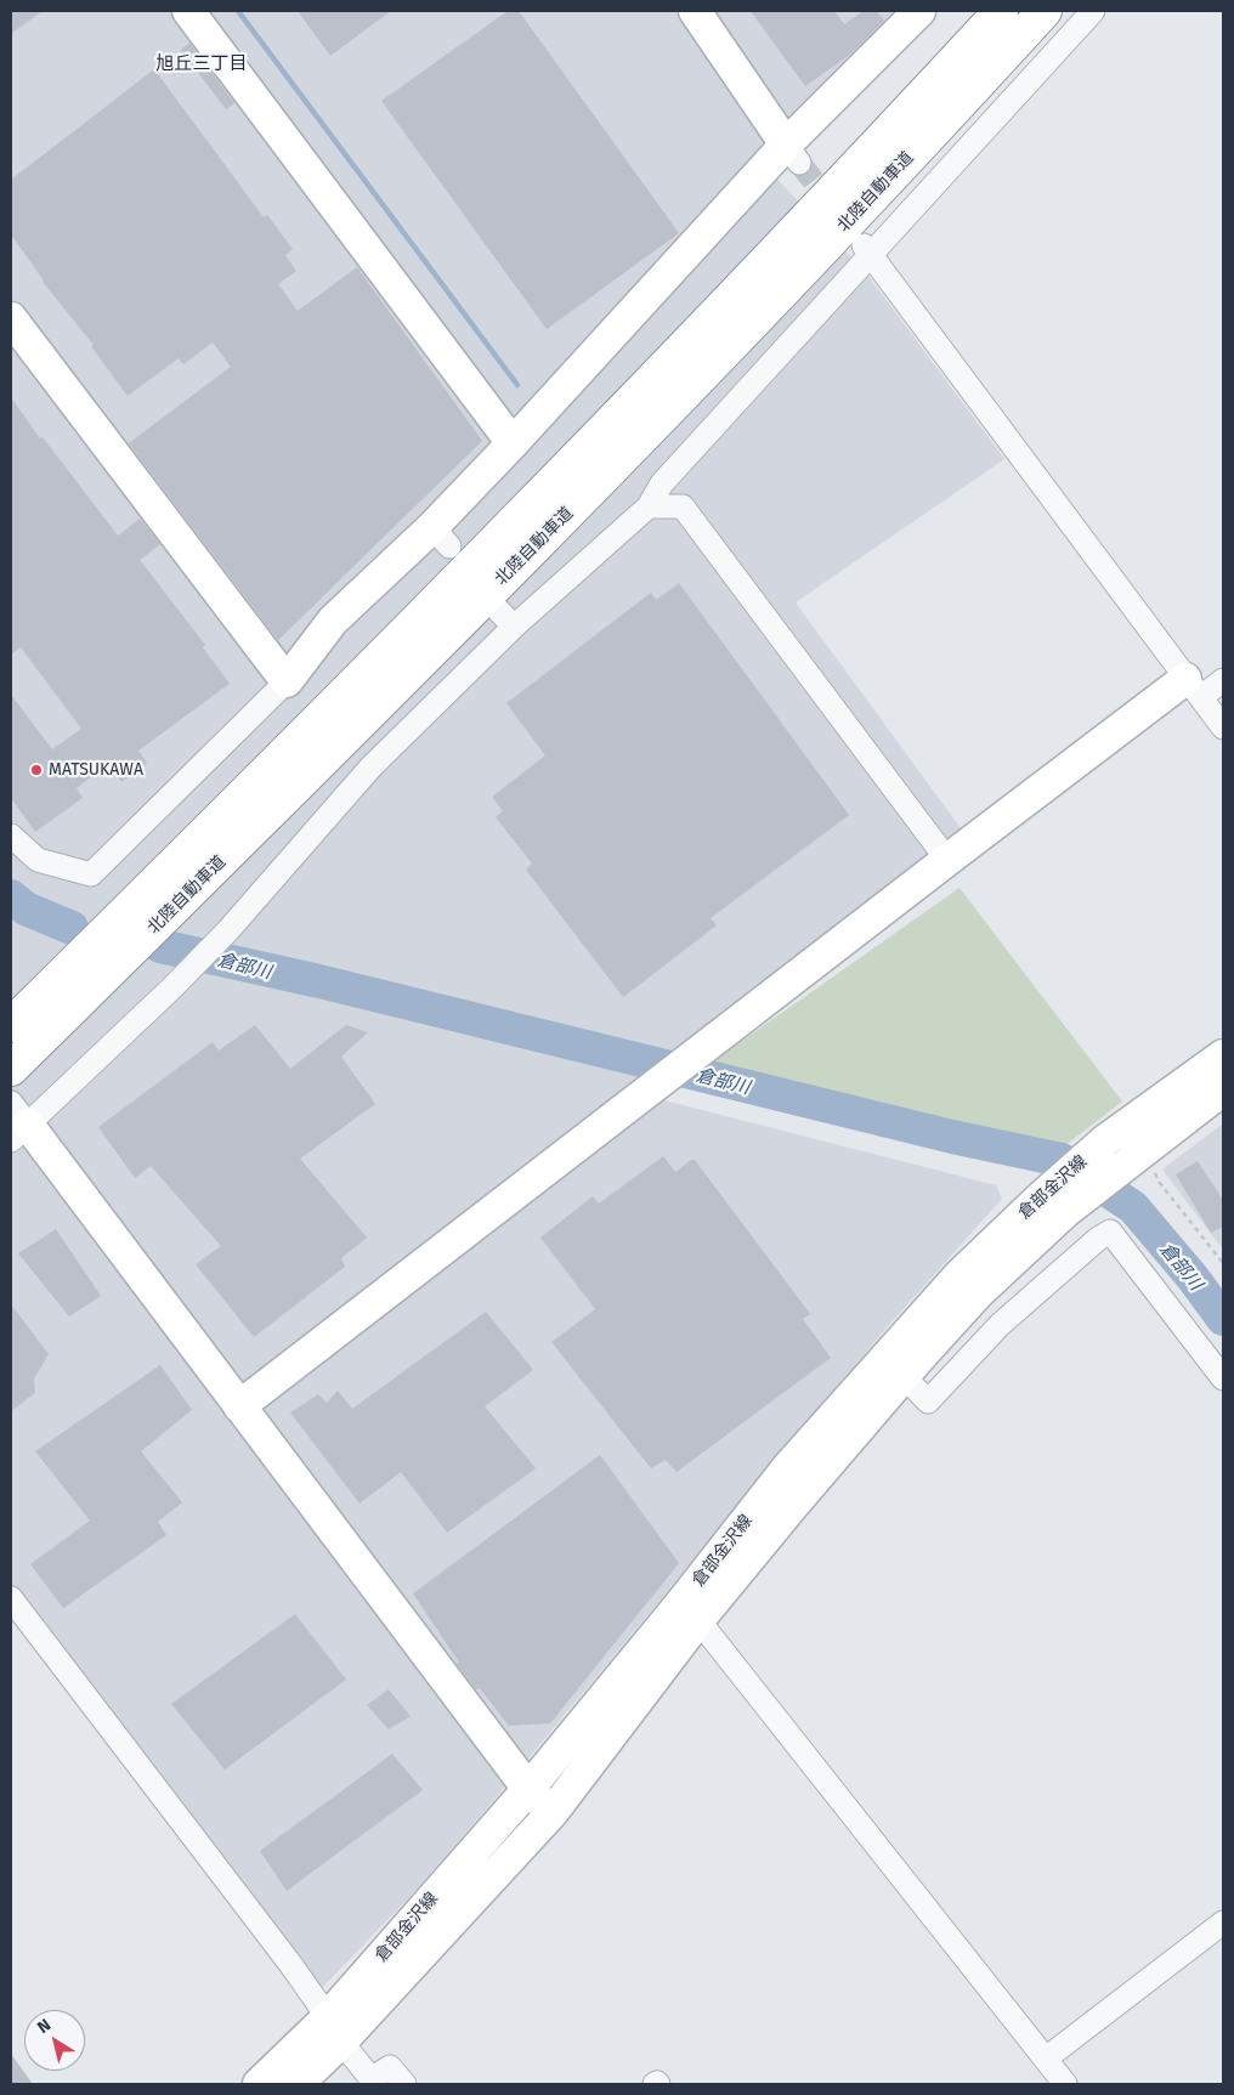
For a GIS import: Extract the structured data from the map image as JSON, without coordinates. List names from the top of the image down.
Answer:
{
  "streets": {
    "highway": ["北陸自動車道"],
    "street": ["倉部金沢線"]
  },
  "districts": ["旭丘三丁目"],
  "water": ["倉部川"],
  "places": ["MATSUKAWA"],
  "north": "top left"
}
